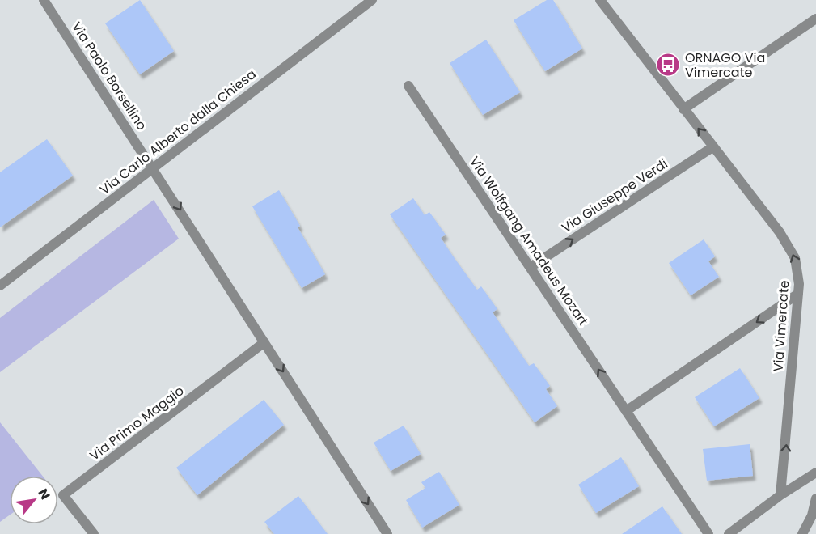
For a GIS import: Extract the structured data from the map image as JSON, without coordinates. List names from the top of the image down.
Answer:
{
  "streets": {
    "street": [
      "Via Paolo Borsellino",
      "Via Carlo Alberto dalla Chiesa",
      "Via Giuseppe Verdi",
      "Via Wolfgang Amadeus Mozart",
      "Via Vimercate",
      "Via Primo Maggio"
    ]
  },
  "crossings": [
    ["Via Paolo Borsellino", "Via Carlo Alberto dalla Chiesa"],
    ["Via Giuseppe Verdi", "Via Wolfgang Amadeus Mozart"],
    ["Via Giuseppe Verdi", "Via Vimercate"]
  ],
  "one_way": ["Via Giuseppe Verdi", "Via Vimercate"],
  "places": {
    "bus stop": ["ORNAGO Via Vimercate"]
  },
  "north": "top right"
}
